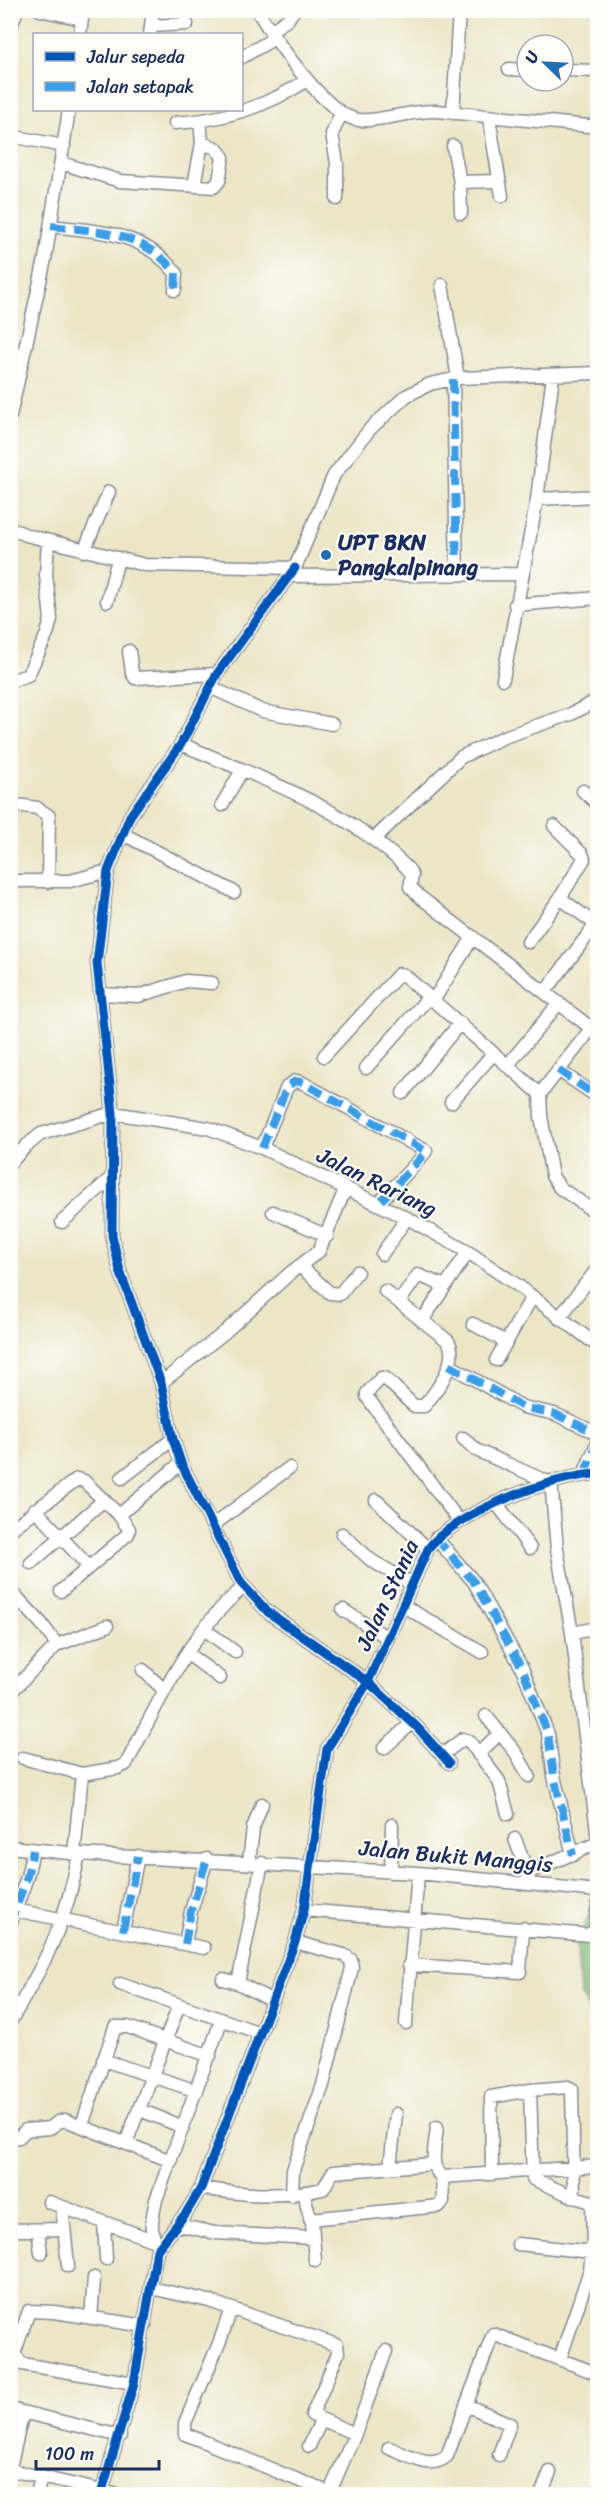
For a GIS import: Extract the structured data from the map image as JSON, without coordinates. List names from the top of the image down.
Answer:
{
  "streets": {
    "street": ["Jalan Rariang", "Jalan Stania", "Jalan Bukit Manggis"]
  },
  "crossings": [
    ["Jalan Stania", "Jalan Bukit Manggis"]
  ],
  "places": ["UPT BKN Pangkalpinang"],
  "legend": ["Jalur sepeda", "Jalan setapak"],
  "scale_bar": "100 m",
  "north": "top left"
}
